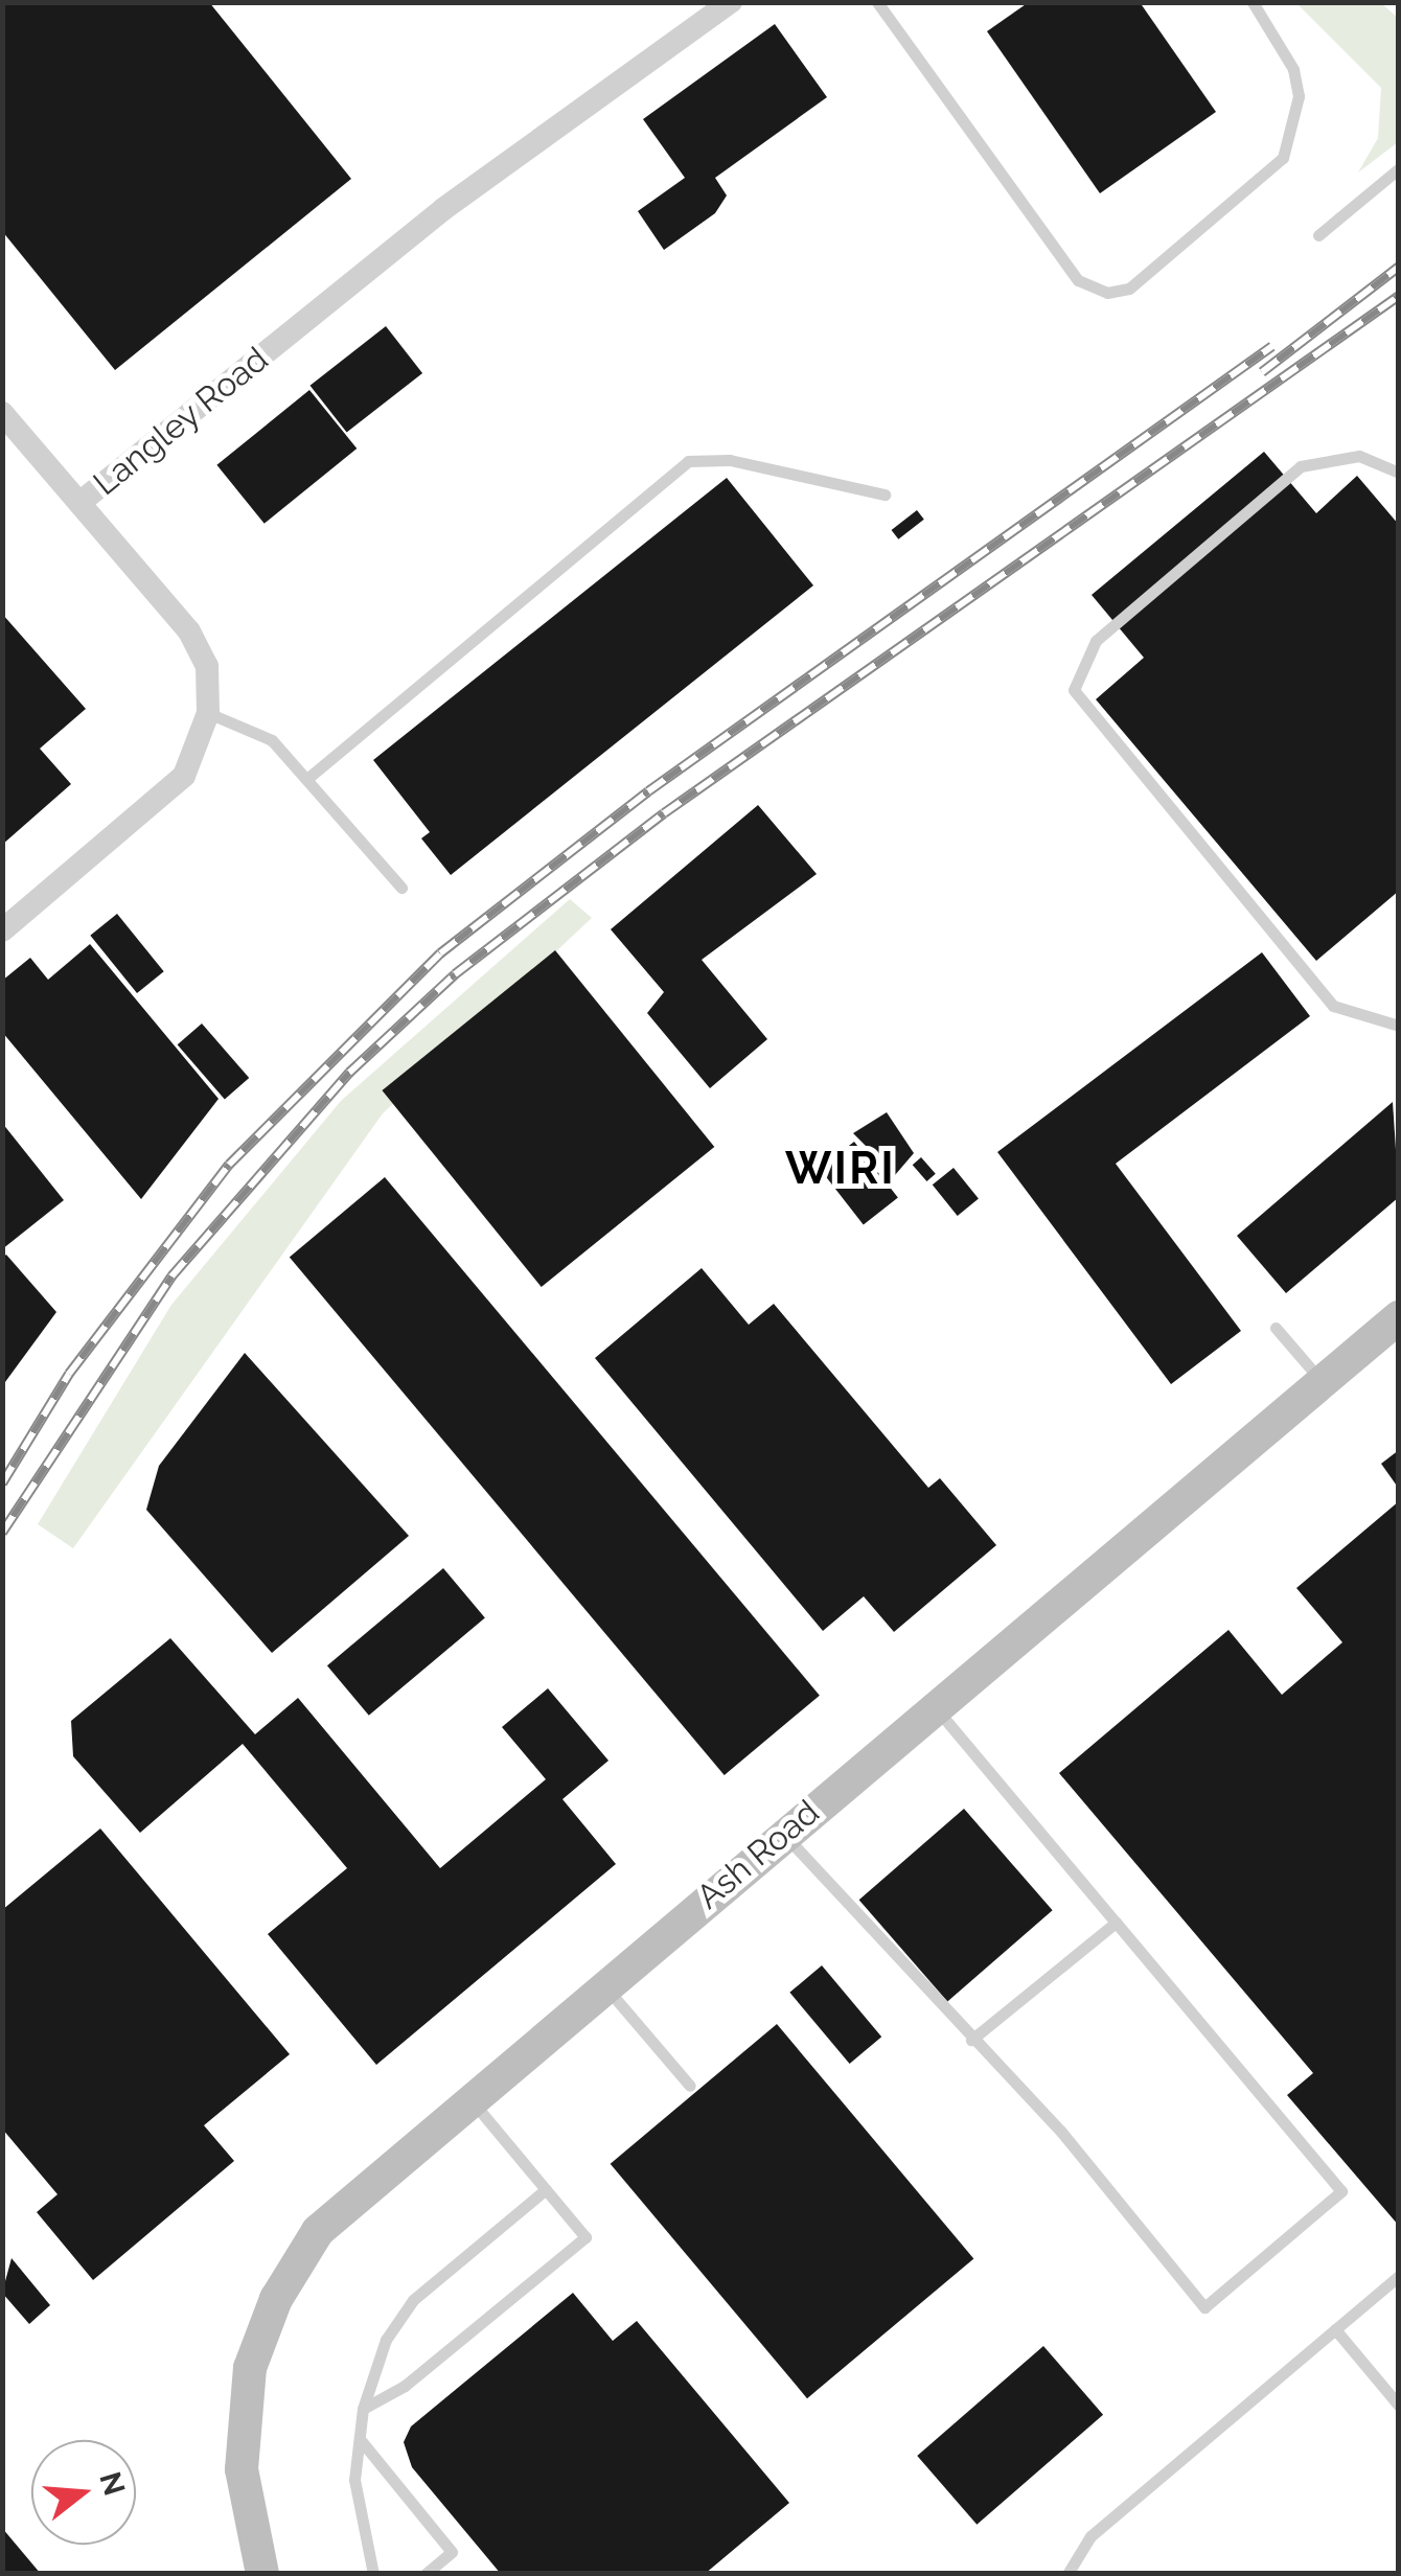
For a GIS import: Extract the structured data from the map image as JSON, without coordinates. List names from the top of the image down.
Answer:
{
  "streets": {
    "main road": ["Ash Road"],
    "street": ["Langley Road"]
  },
  "districts": ["WIRI"],
  "north": "right"
}
